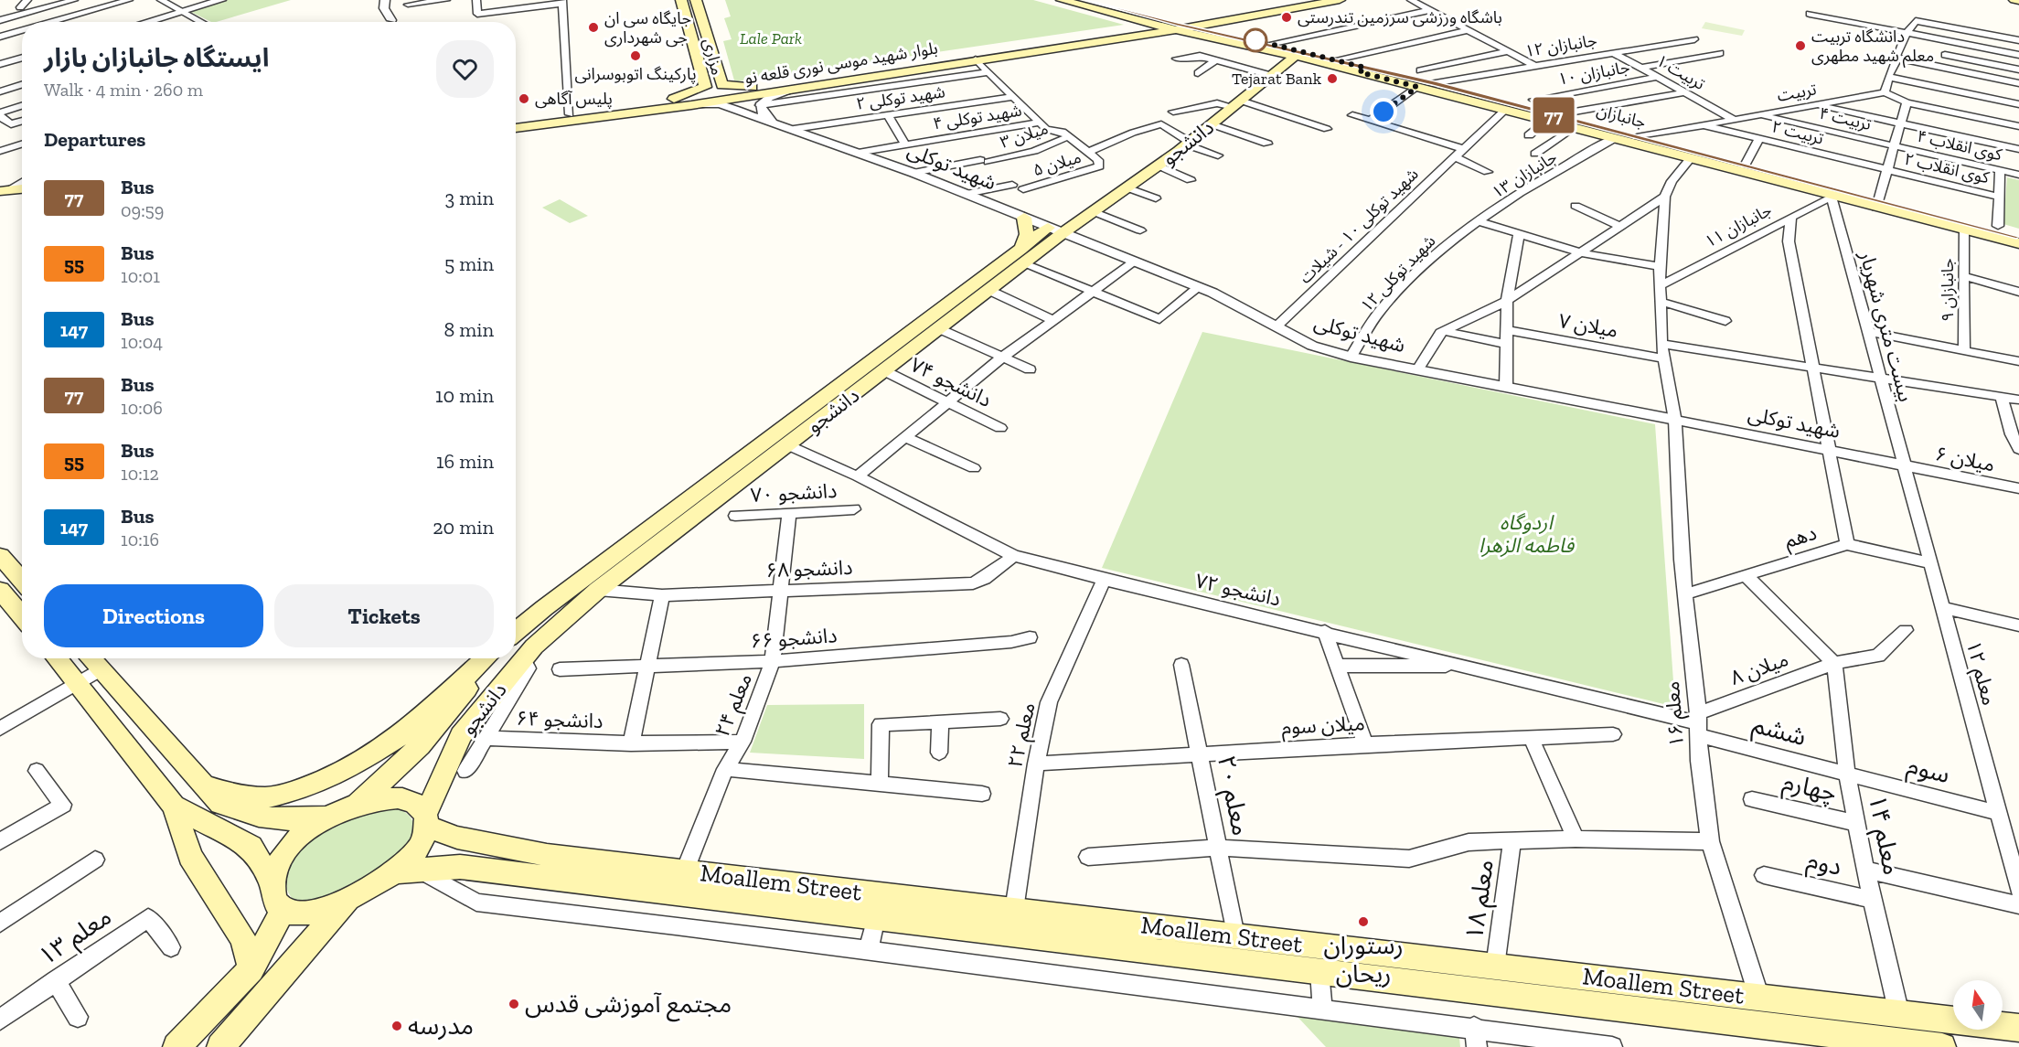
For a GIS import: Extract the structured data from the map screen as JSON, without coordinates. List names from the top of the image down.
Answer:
{
  "streets": {
    "main road": [
      "مزاری",
      "بلوار شهید موسی نوری قلعه نو",
      "جانبازان",
      "دانشجو",
      "Moallem Street"
    ],
    "street": [
      "جانبازان ۱۲",
      "تربیت ۱",
      "جانبازان ۱۰",
      "تربیت",
      "شهید توکلی ۲",
      "شهید توکلی ۴",
      "تربیت ۴",
      "تربیت ۲",
      "میلان ۳",
      "کوی انقلاب ۴",
      "میلان ۵",
      "شهید توکلی",
      "کوی انقلاب ۲",
      "جانبازان ۱۳",
      "شهید توکلی ۱۰ - شیلات",
      "جانبازان ۱۱",
      "شهید توکلی ۱۲",
      "جانبازان ۹",
      "میلان ۷",
      "بیست متری شهریار",
      "دانشجو ۷۴",
      "میلان ۶",
      "دانشجو ۷۰",
      "دهم",
      "دانشجو ۶۸",
      "دانشجو ۷۲",
      "دانشجو ۶۶",
      "میلان ۸",
      "معلم ۱۲",
      "معلم ۲۴",
      "معلم ۱۶",
      "دانشجو ۶۴",
      "میلان سوم",
      "ششم",
      "معلم ۲۲",
      "سوم",
      "چهارم",
      "معلم ۲۰",
      "معلم ۱۴",
      "دوم",
      "معلم ۱۸",
      "معلم ۱۳"
    ]
  },
  "crossings": [
    ["جانبازان ۱۲", "تربیت ۱"],
    ["جانبازان ۱۲", "جانبازان"],
    ["مزاری", "بلوار شهید موسی نوری قلعه نو"],
    ["بلوار شهید موسی نوری قلعه نو", "جانبازان"],
    ["بلوار شهید موسی نوری قلعه نو", "شهید توکلی"],
    ["تربیت ۱", "جانبازان ۱۰"],
    ["تربیت ۱", "تربیت"],
    ["تربیت", "جانبازان"],
    ["تربیت", "تربیت ۴"],
    ["تربیت", "تربیت ۲"],
    ["شهید توکلی ۲", "شهید توکلی"],
    ["جانبازان", "دانشجو"],
    ["جانبازان", "جانبازان ۱۳"],
    ["جانبازان", "شهید توکلی ۱۰ - شیلات"],
    ["جانبازان", "جانبازان ۱۱"],
    ["جانبازان", "جانبازان ۹"],
    ["جانبازان", "بیست متری شهریار"],
    ["شهید توکلی ۴", "شهید توکلی"],
    ["تربیت ۴", "کوی انقلاب ۴"],
    ["تربیت ۲", "کوی انقلاب ۲"],
    ["میلان ۳", "شهید توکلی"],
    ["دانشجو", "شهید توکلی"],
    ["دانشجو", "دانشجو ۷۴"],
    ["دانشجو", "دانشجو ۶۸"],
    ["دانشجو", "دانشجو ۷۲"],
    ["دانشجو", "Moallem Street"],
    ["شهید توکلی", "شهید توکلی ۱۰ - شیلات"],
    ["شهید توکلی", "شهید توکلی ۱۲"],
    ["شهید توکلی", "بیست متری شهریار"],
    ["شهید توکلی", "میلان ۶"],
    ["شهید توکلی", "معلم ۱۲"],
    ["شهید توکلی", "معلم ۱۶"],
    ["جانبازان ۱۳", "شهید توکلی ۱۲"],
    ["جانبازان ۱۱", "بیست متری شهریار"],
    ["جانبازان ۱۱", "معلم ۱۶"],
    ["میلان ۷", "معلم ۱۶"],
    ["بیست متری شهریار", "میلان ۶"],
    ["بیست متری شهریار", "معلم ۱۲"],
    ["میلان ۶", "معلم ۱۲"],
    ["دانشجو ۷۰", "معلم ۲۴"],
    ["دهم", "معلم ۱۲"],
    ["دهم", "معلم ۱۶"],
    ["دانشجو ۶۸", "دانشجو ۷۲"],
    ["دانشجو ۶۸", "معلم ۲۴"],
    ["دانشجو ۷۲", "میلان ۸"],
    ["دانشجو ۷۲", "معلم ۱۶"],
    ["دانشجو ۷۲", "ششم"],
    ["دانشجو ۷۲", "معلم ۲۲"],
    ["دانشجو ۶۶", "معلم ۲۴"],
    ["میلان ۸", "معلم ۱۶"],
    ["میلان ۸", "ششم"],
    ["میلان ۸", "معلم ۱۴"],
    ["معلم ۱۲", "سوم"],
    ["معلم ۲۴", "دانشجو ۶۴"],
    ["معلم ۲۴", "Moallem Street"],
    ["معلم ۱۶", "ششم"],
    ["معلم ۱۶", "Moallem Street"],
    ["میلان سوم", "معلم ۲۲"],
    ["میلان سوم", "معلم ۲۰"],
    ["ششم", "سوم"],
    ["ششم", "معلم ۱۴"],
    ["معلم ۲۲", "Moallem Street"],
    ["سوم", "معلم ۱۴"],
    ["چهارم", "معلم ۱۴"],
    ["معلم ۲۰", "Moallem Street"],
    ["معلم ۱۴", "دوم"],
    ["معلم ۱۴", "Moallem Street"],
    ["Moallem Street", "معلم ۱۸"]
  ],
  "parks": ["Lale Park", "اردوگاه فاطمه الزهرا"],
  "places": [
    "باشگاه ورزشی سرزمین تندرستی",
    "جایگاه سی ان جی شهرداری",
    "دانشگاه تربیت معلم شهید مطهری",
    "پارکینگ اتوبوسرانی",
    "Tejarat Bank",
    "پلیس آگاهی",
    "رستوران ریحان",
    "مجتمع آموزشی قدس",
    "مدرسه"
  ],
  "lines": ["bus line 77"],
  "north": "top",
  "page": {
    "on_map": "77",
    "heading": [
      ["ایستگاه جانبازان بازار", "Walk · 4 min · 260 m"],
      "Departures"
    ],
    "list": [
      {
        "mark": "77",
        "name": "Bus",
        "note": "09:59",
        "value": "3 min"
      },
      {
        "mark": "55",
        "name": "Bus",
        "note": "10:01",
        "value": "5 min"
      },
      {
        "mark": "147",
        "name": "Bus",
        "note": "10:04",
        "value": "8 min"
      },
      {
        "mark": "77",
        "name": "Bus",
        "note": "10:06",
        "value": "10 min"
      },
      {
        "mark": "55",
        "name": "Bus",
        "note": "10:12",
        "value": "16 min"
      },
      {
        "mark": "147",
        "name": "Bus",
        "note": "10:16",
        "value": "20 min"
      }
    ],
    "buttons": ["Directions", "Tickets"]
  }
}
